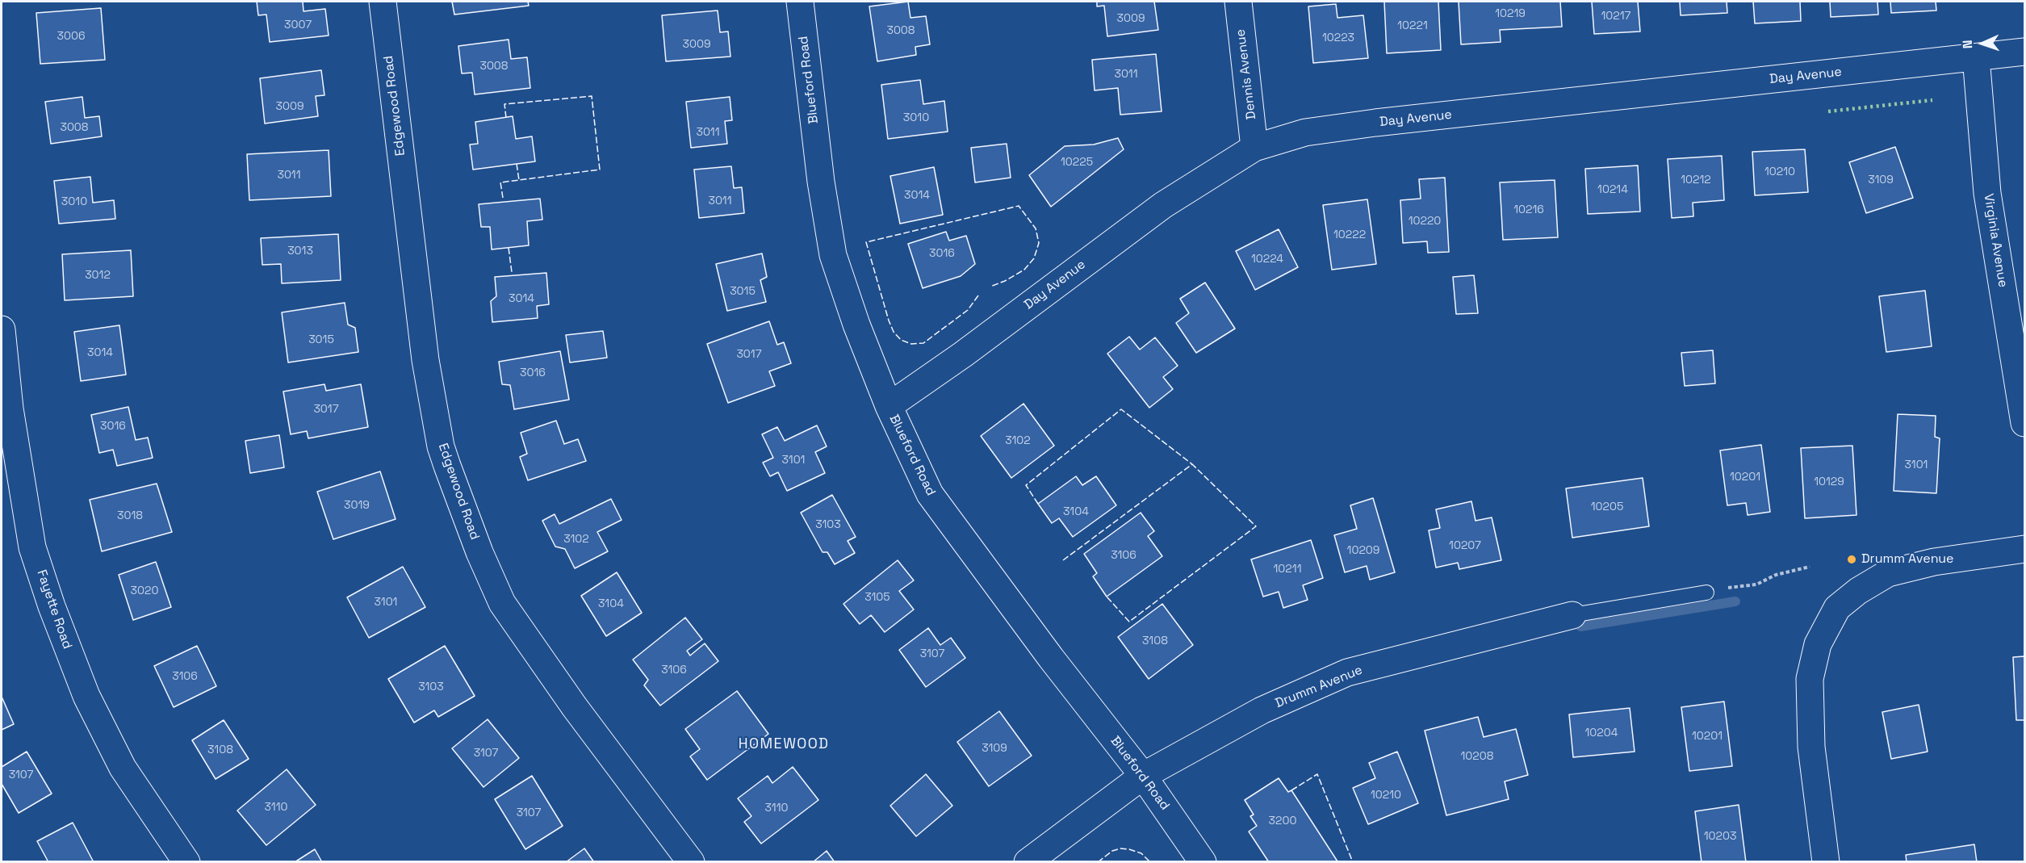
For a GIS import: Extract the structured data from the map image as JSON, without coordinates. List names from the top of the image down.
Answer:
{
  "streets": {
    "street": [
      "Dennis Avenue",
      "Day Avenue",
      "Blueford Road",
      "Edgewood Road",
      "Virginia Avenue",
      "Fayette Road",
      "Drumm Avenue"
    ]
  },
  "crossings": [
    ["Dennis Avenue", "Day Avenue"],
    ["Day Avenue", "Blueford Road"],
    ["Day Avenue", "Virginia Avenue"],
    ["Blueford Road", "Drumm Avenue"]
  ],
  "districts": ["HOMEWOOD"],
  "places": ["Drumm Avenue"],
  "house_numbers": [
    "10219",
    "10217",
    "3009",
    "3007",
    "10221",
    "3008",
    "3006",
    "10223",
    "3009",
    "3008",
    "3011",
    "3009",
    "3010",
    "3008",
    "3011",
    "10225",
    "10210",
    "3011",
    "10212",
    "3109",
    "10214",
    "3014",
    "3011",
    "3010",
    "10216",
    "10220",
    "10222",
    "3013",
    "3016",
    "10224",
    "3012",
    "3015",
    "3014",
    "3015",
    "3014",
    "3017",
    "3016",
    "3017",
    "3016",
    "3102",
    "3101",
    "3101",
    "10201",
    "10129",
    "3019",
    "10205",
    "3104",
    "3018",
    "3103",
    "3102",
    "10207",
    "10209",
    "3106",
    "10211",
    "3020",
    "3105",
    "3101",
    "3104",
    "3108",
    "3107",
    "3106",
    "3106",
    "3103",
    "10204",
    "10201",
    "3109",
    "3108",
    "3107",
    "10208",
    "3107",
    "10210",
    "3110",
    "3110",
    "3107",
    "3200",
    "10203"
  ],
  "north": "left"
}
